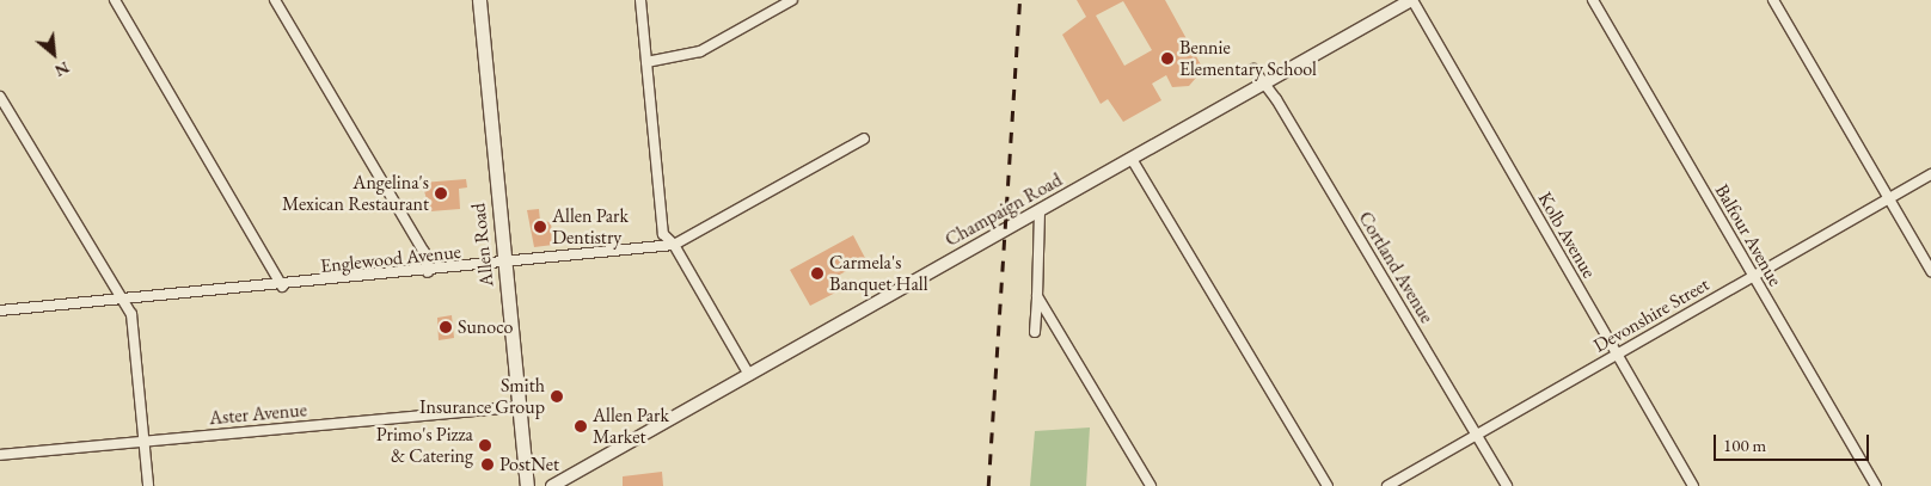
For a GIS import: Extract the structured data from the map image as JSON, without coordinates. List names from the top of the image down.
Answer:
{
  "streets": {
    "main road": ["Allen Road"],
    "street": [
      "Champaign Road",
      "Kolb Avenue",
      "Balfour Avenue",
      "Englewood Avenue",
      "Cortland Avenue",
      "Devonshire Street",
      "Aster Avenue"
    ]
  },
  "crossings": [
    ["Champaign Road", "Kolb Avenue"],
    ["Champaign Road", "Cortland Avenue"],
    ["Kolb Avenue", "Devonshire Street"],
    ["Balfour Avenue", "Devonshire Street"],
    ["Allen Road", "Englewood Avenue"],
    ["Allen Road", "Aster Avenue"],
    ["Cortland Avenue", "Devonshire Street"]
  ],
  "places": [
    "Bennie Elementary School",
    "Angelina's Mexican Restaurant",
    "Allen Park Dentistry",
    "Carmela's Banquet Hall",
    "Sunoco",
    "Smith Insurance Group",
    "Allen Park Market",
    "Primo's Pizza & Catering",
    "PostNet"
  ],
  "scale_bar": "100 m",
  "north": "bottom right"
}
